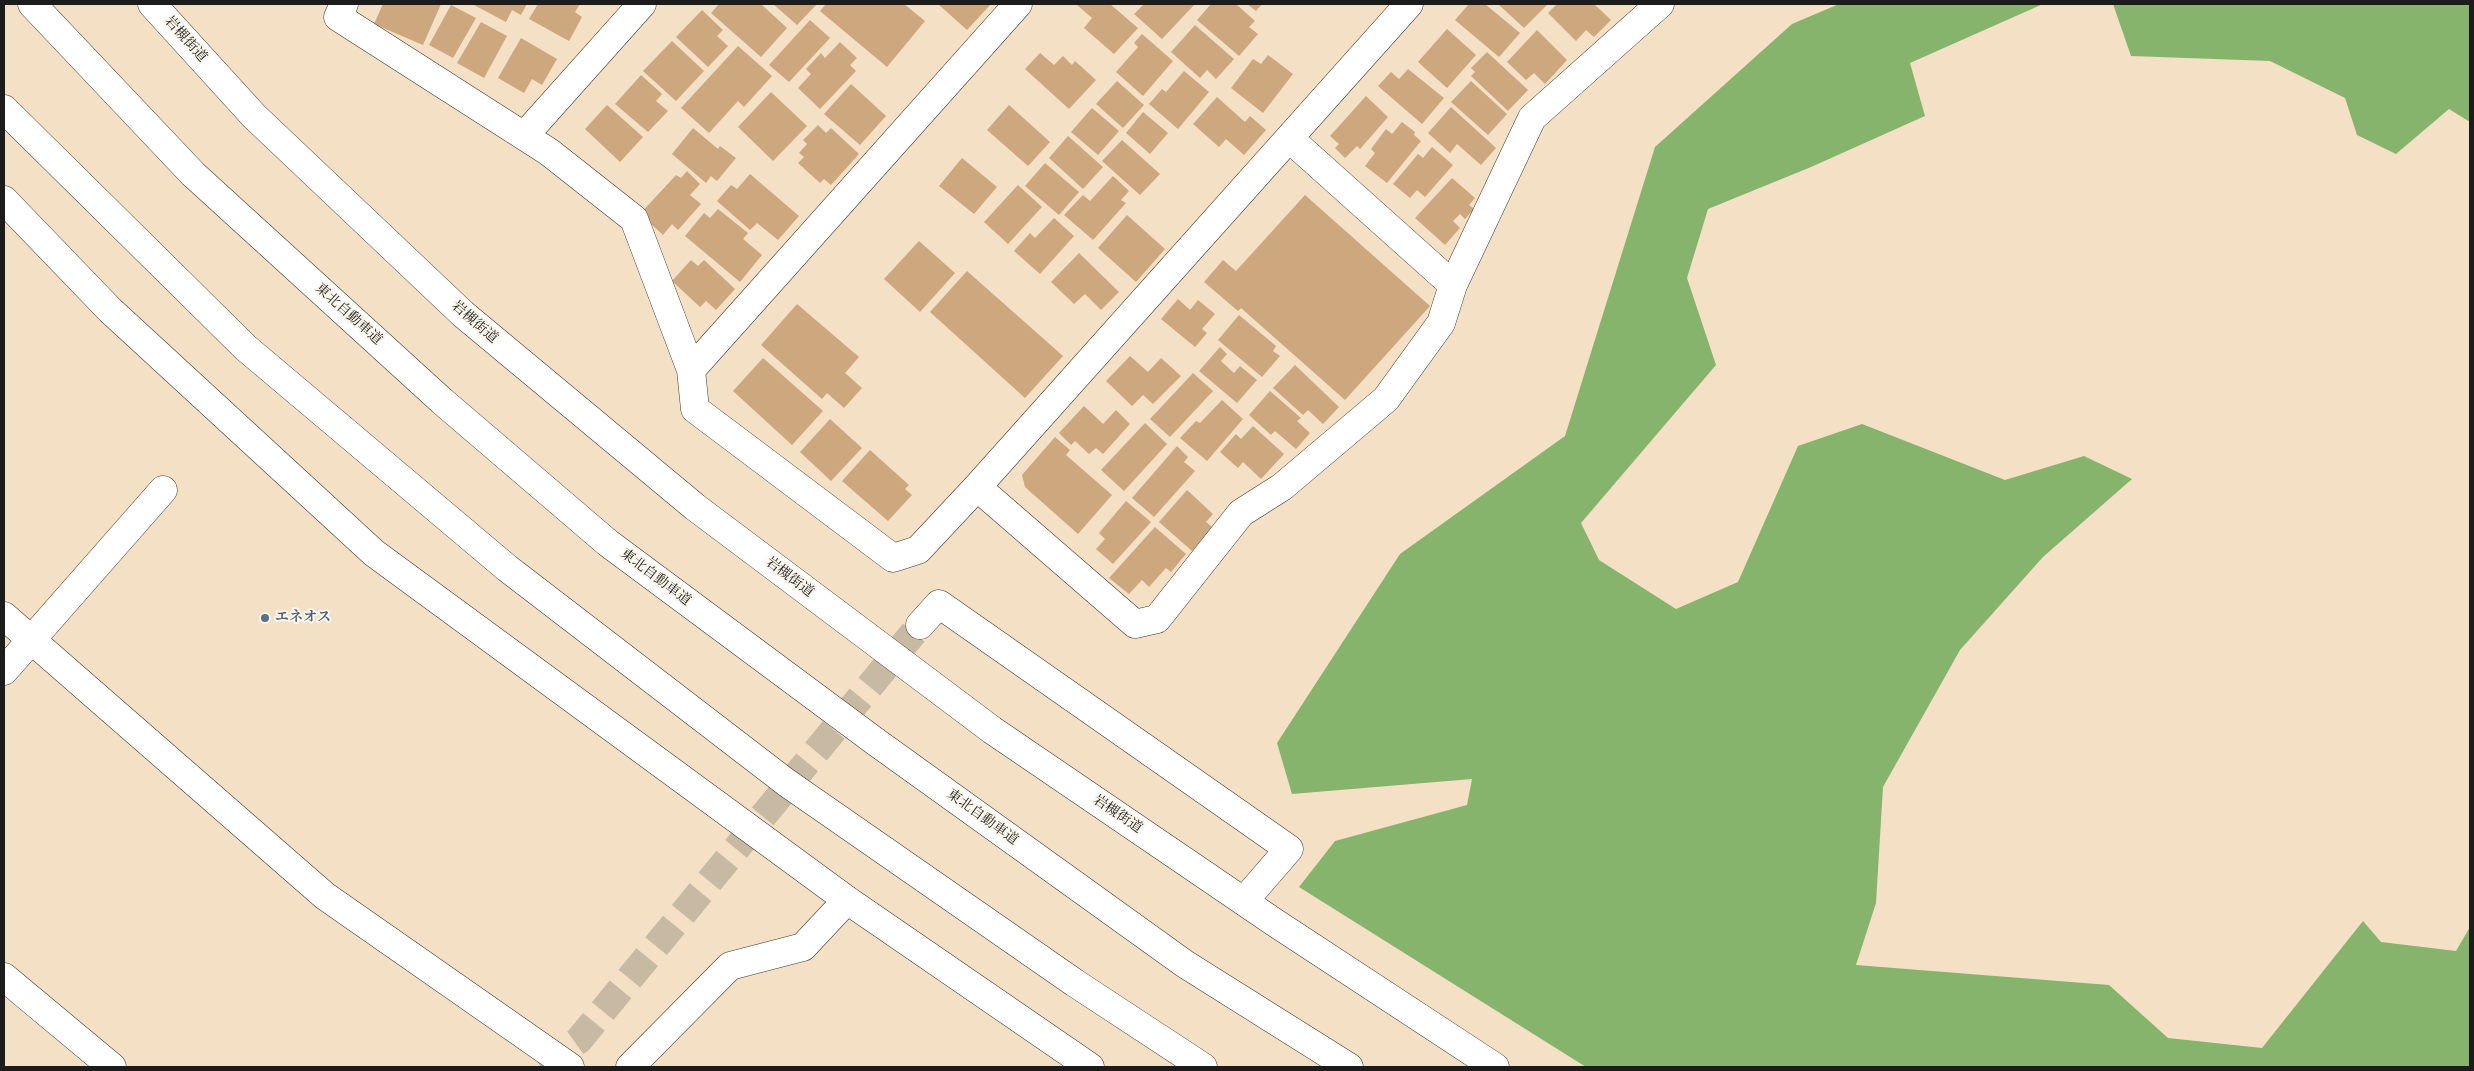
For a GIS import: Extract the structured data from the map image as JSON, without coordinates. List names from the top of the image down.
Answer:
{
  "streets": {
    "main road": ["岩槻街道", "東北自動車道"]
  },
  "places": ["エネオス"]
}
